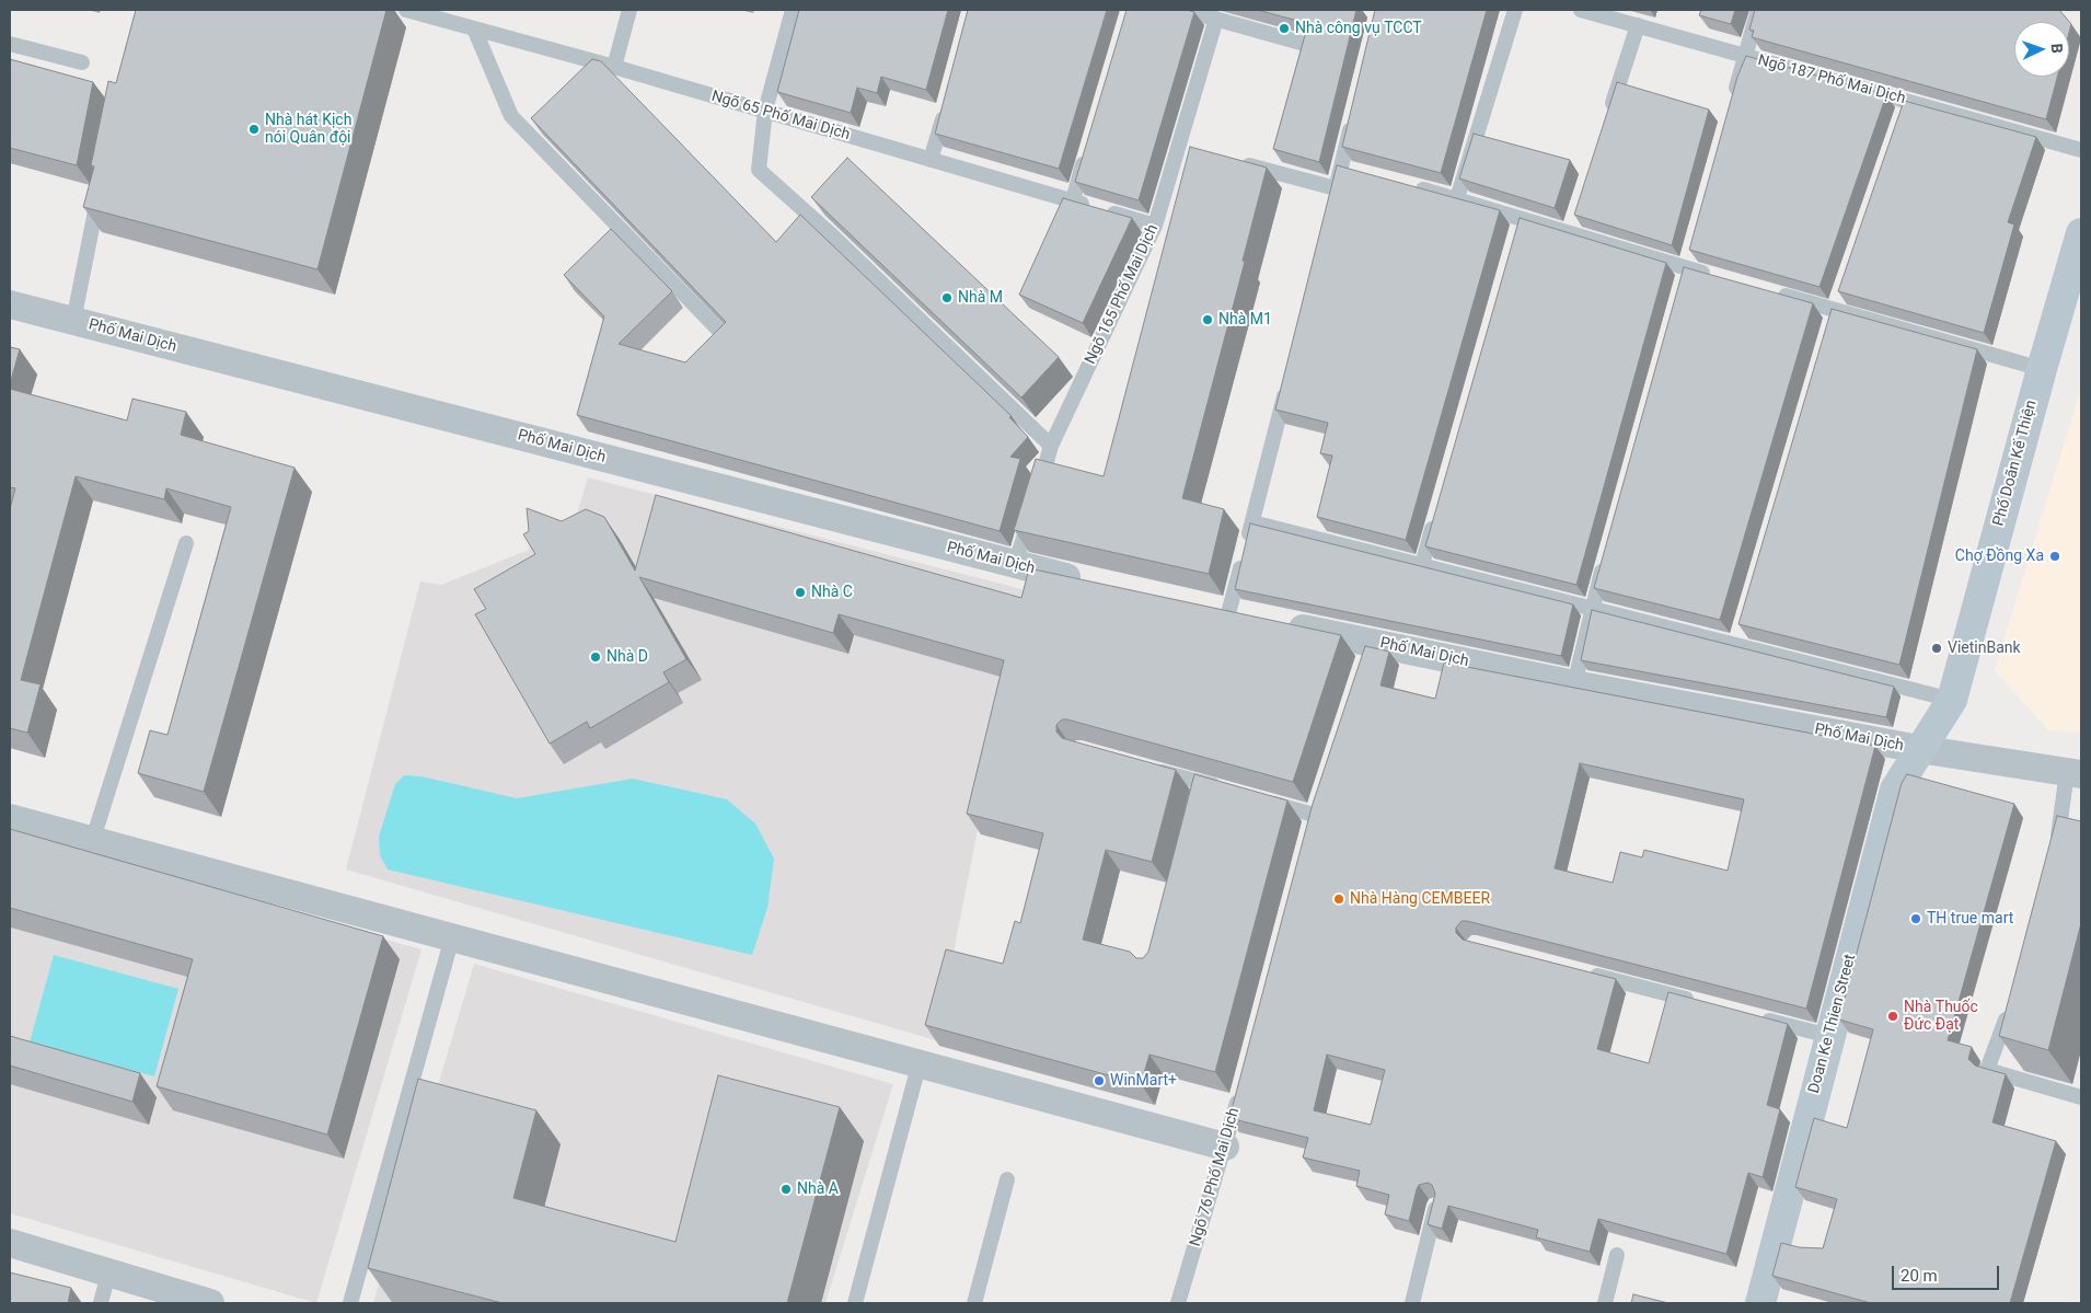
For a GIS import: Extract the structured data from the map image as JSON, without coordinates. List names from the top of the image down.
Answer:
{
  "streets": {
    "street": ["Phố Mai Dịch", "Phố Doãn Kế Thiện", "Doan Ke Thien Street"],
    "lane": [
      "Ngõ 187 Phố Mai Dịch",
      "Ngõ 65 Phố Mai Dịch",
      "Ngõ 165 Phố Mai Dịch",
      "Ngõ 76 Phố Mai Dịch"
    ]
  },
  "crossings": [
    ["Ngõ 65 Phố Mai Dịch", "Ngõ 165 Phố Mai Dịch"],
    ["Ngõ 165 Phố Mai Dịch", "Phố Mai Dịch"],
    ["Phố Mai Dịch", "Phố Doãn Kế Thiện"],
    ["Phố Mai Dịch", "Doan Ke Thien Street"],
    ["Phố Doãn Kế Thiện", "Doan Ke Thien Street"]
  ],
  "places": [
    "Nhà công vụ TCCT",
    "Nhà hát Kịch nói Quân đội",
    "Nhà M",
    "Nhà M1",
    "Chợ Đồng Xa",
    "Nhà C",
    "VietinBank",
    "Nhà D",
    "Nhà Hàng CEMBEER",
    "TH true mart",
    "Nhà Thuốc Đức Đạt",
    "WinMart+",
    "Nhà A"
  ],
  "scale_bar": "20 m",
  "north": "right"
}
